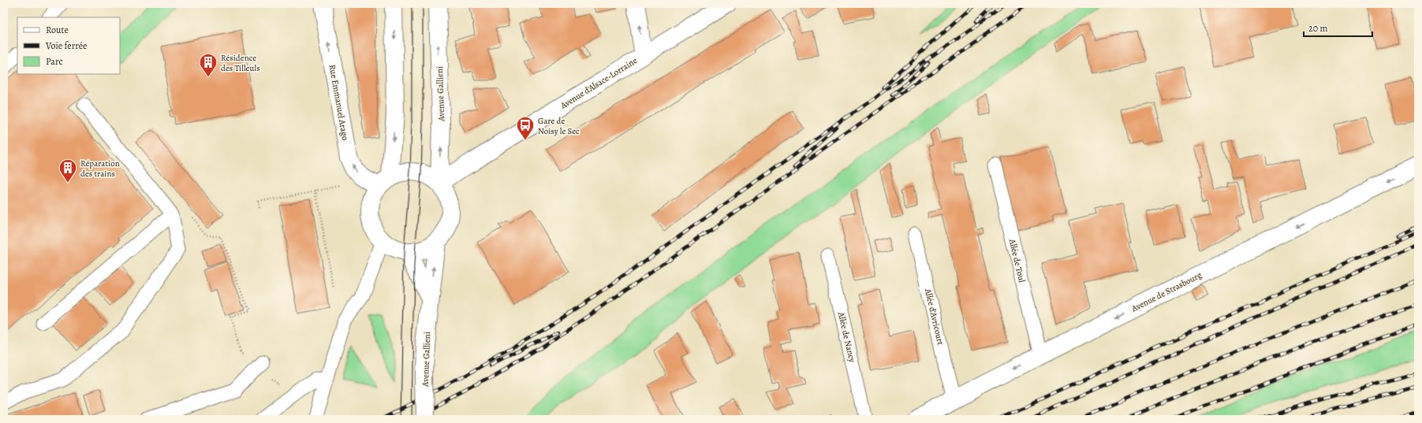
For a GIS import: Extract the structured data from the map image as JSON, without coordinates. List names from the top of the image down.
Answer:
{
  "streets": {
    "street": [
      "Avenue d'Alsace-Lorraine",
      "Avenue Gallieni",
      "Rue Emmanuel Arago",
      "Avenue de Strasbourg"
    ],
    "lane": ["Allée de Toul", "Allée d'Avricourt", "Allée de Nancy"]
  },
  "crossings": [
    ["Avenue d'Alsace-Lorraine", "Avenue Gallieni"],
    ["Avenue d'Alsace-Lorraine", "Rue Emmanuel Arago"],
    ["Avenue Gallieni", "Rue Emmanuel Arago"],
    ["Allée de Toul", "Avenue de Strasbourg"],
    ["Avenue de Strasbourg", "Allée d'Avricourt"]
  ],
  "one_way": ["Avenue de Strasbourg"],
  "places": {
    "building": ["Résidence des Tilleuls", "Réparation des trains"],
    "bus stop": ["Gare de Noisy le Sec"]
  },
  "legend": ["Route", "Voie ferrée", "Parc"],
  "scale_bar": "20 m"
}
